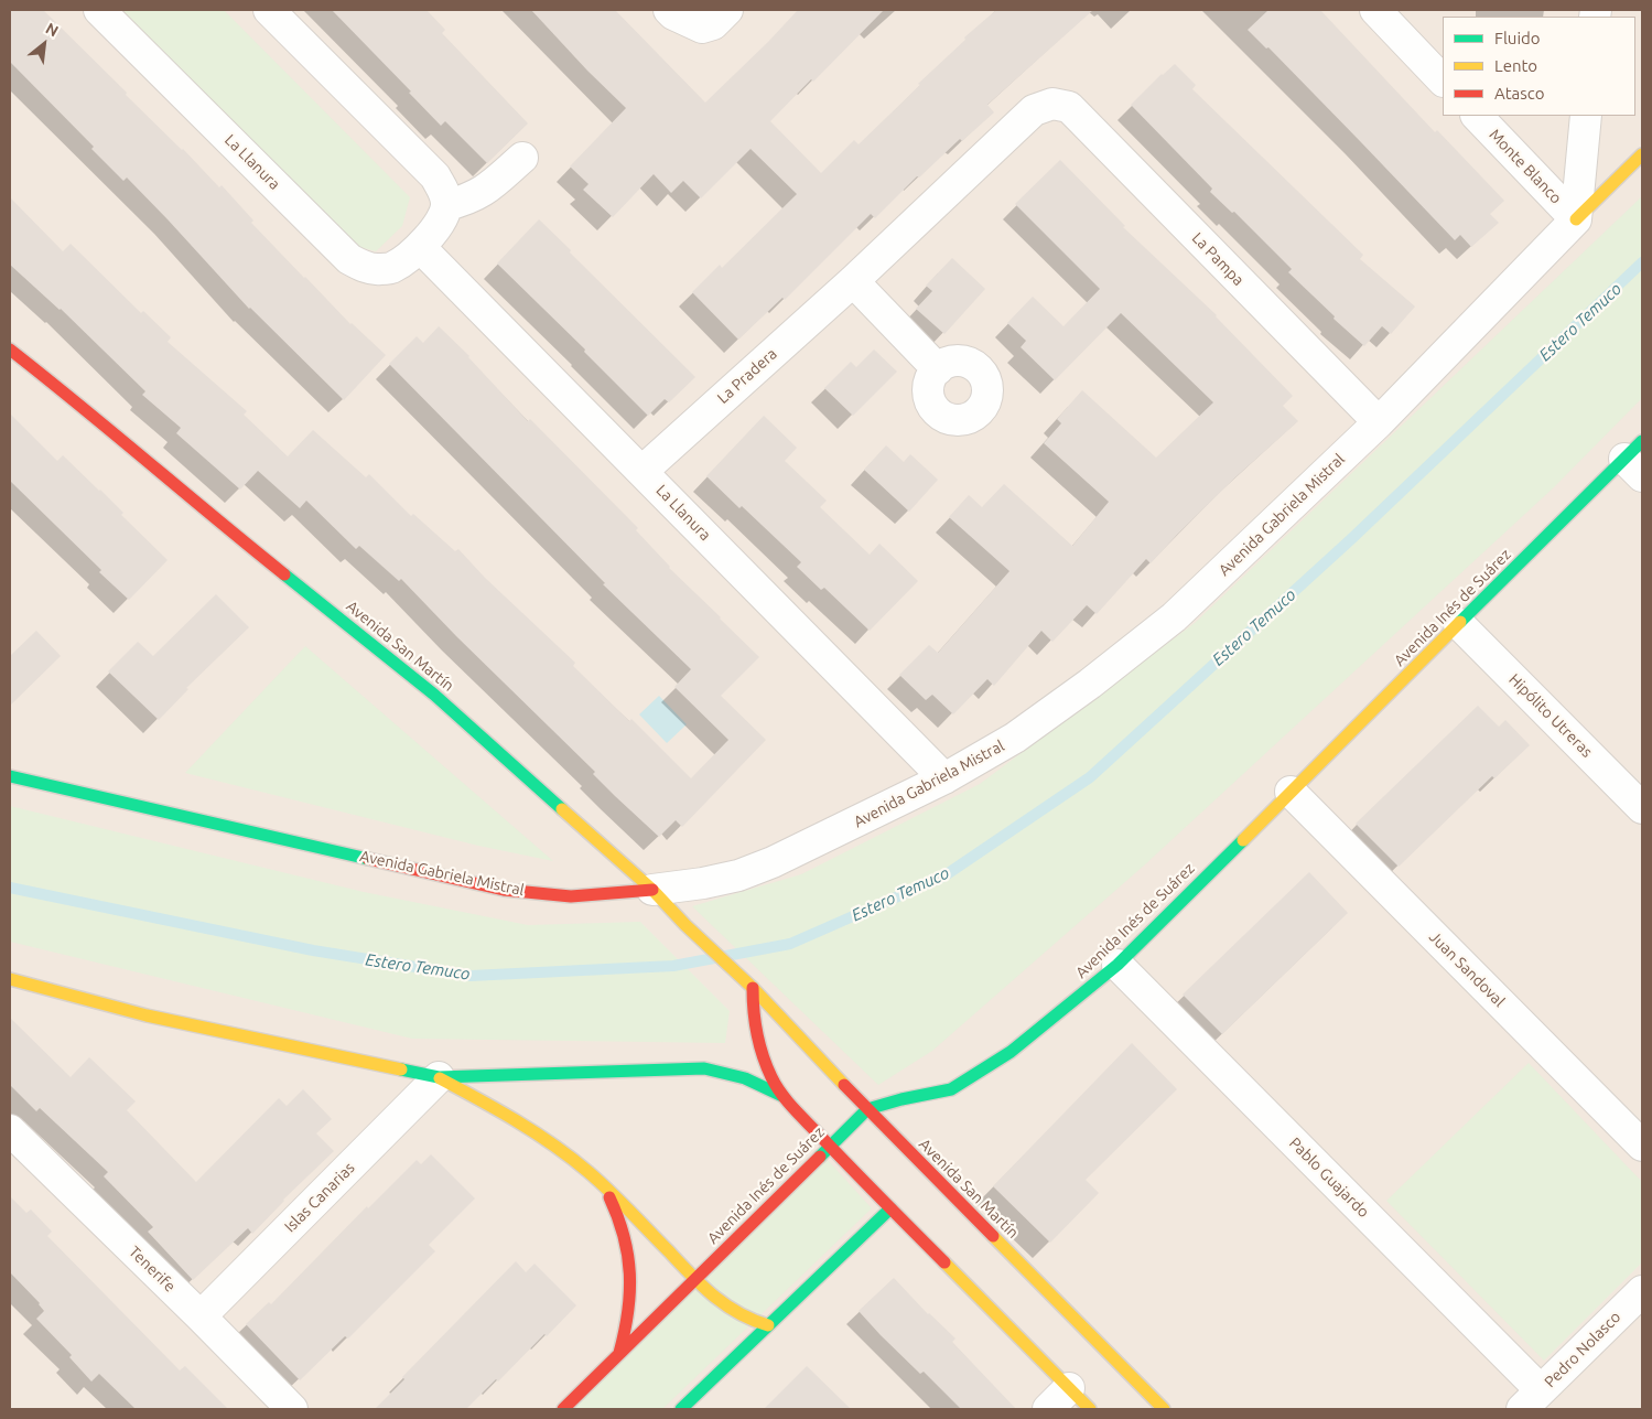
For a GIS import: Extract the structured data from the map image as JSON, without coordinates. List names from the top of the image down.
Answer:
{
  "streets": {
    "main road": ["Avenida Gabriela Mistral", "Avenida Inés de Suárez", "Avenida San Martín"],
    "street": [
      "La Llanura",
      "Monte Blanco",
      "La Pampa",
      "La Pradera",
      "Hipólito Utreras",
      "Juan Sandoval",
      "Pablo Guajardo",
      "Islas Canarias",
      "Tenerife",
      "Pedro Nolasco"
    ]
  },
  "crossings": [
    ["La Llanura", "La Pradera"],
    ["La Llanura", "Avenida Gabriela Mistral"],
    ["Monte Blanco", "Avenida Gabriela Mistral"],
    ["La Pampa", "La Pradera"],
    ["La Pampa", "Avenida Gabriela Mistral"],
    ["Avenida Gabriela Mistral", "Avenida San Martín"],
    ["Avenida Inés de Suárez", "Avenida San Martín"],
    ["Avenida Inés de Suárez", "Hipólito Utreras"],
    ["Avenida Inés de Suárez", "Juan Sandoval"],
    ["Avenida Inés de Suárez", "Pablo Guajardo"],
    ["Pablo Guajardo", "Pedro Nolasco"],
    ["Islas Canarias", "Tenerife"]
  ],
  "water": ["Estero Temuco"],
  "legend": ["Fluido", "Lento", "Atasco"],
  "north": "top right"
}
